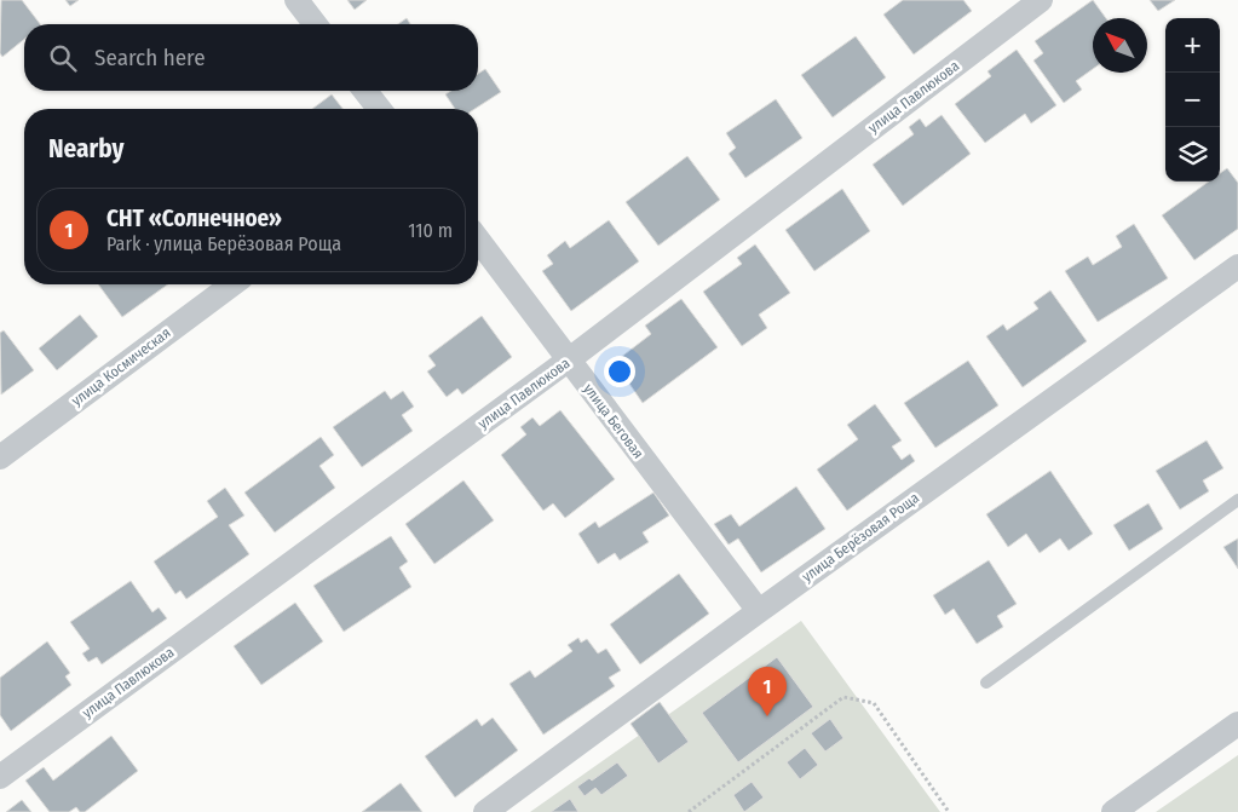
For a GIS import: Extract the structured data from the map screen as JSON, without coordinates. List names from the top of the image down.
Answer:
{
  "streets": {
    "street": [
      "улица Павлюкова",
      "улица Космическая",
      "улица Беговая",
      "улица Берёзовая Роща"
    ]
  },
  "crossings": [
    ["улица Павлюкова", "улица Беговая"],
    ["улица Беговая", "улица Берёзовая Роща"]
  ],
  "north": "top left",
  "page": {
    "map_buttons": ["+", "−"],
    "search": "Search here",
    "heading": "Nearby",
    "list": [
      {
        "mark": "1",
        "name": "СНТ «Солнечное»",
        "note": "Park · улица Берёзовая Роща",
        "value": "110 m"
      }
    ],
    "pins": "1"
  }
}
